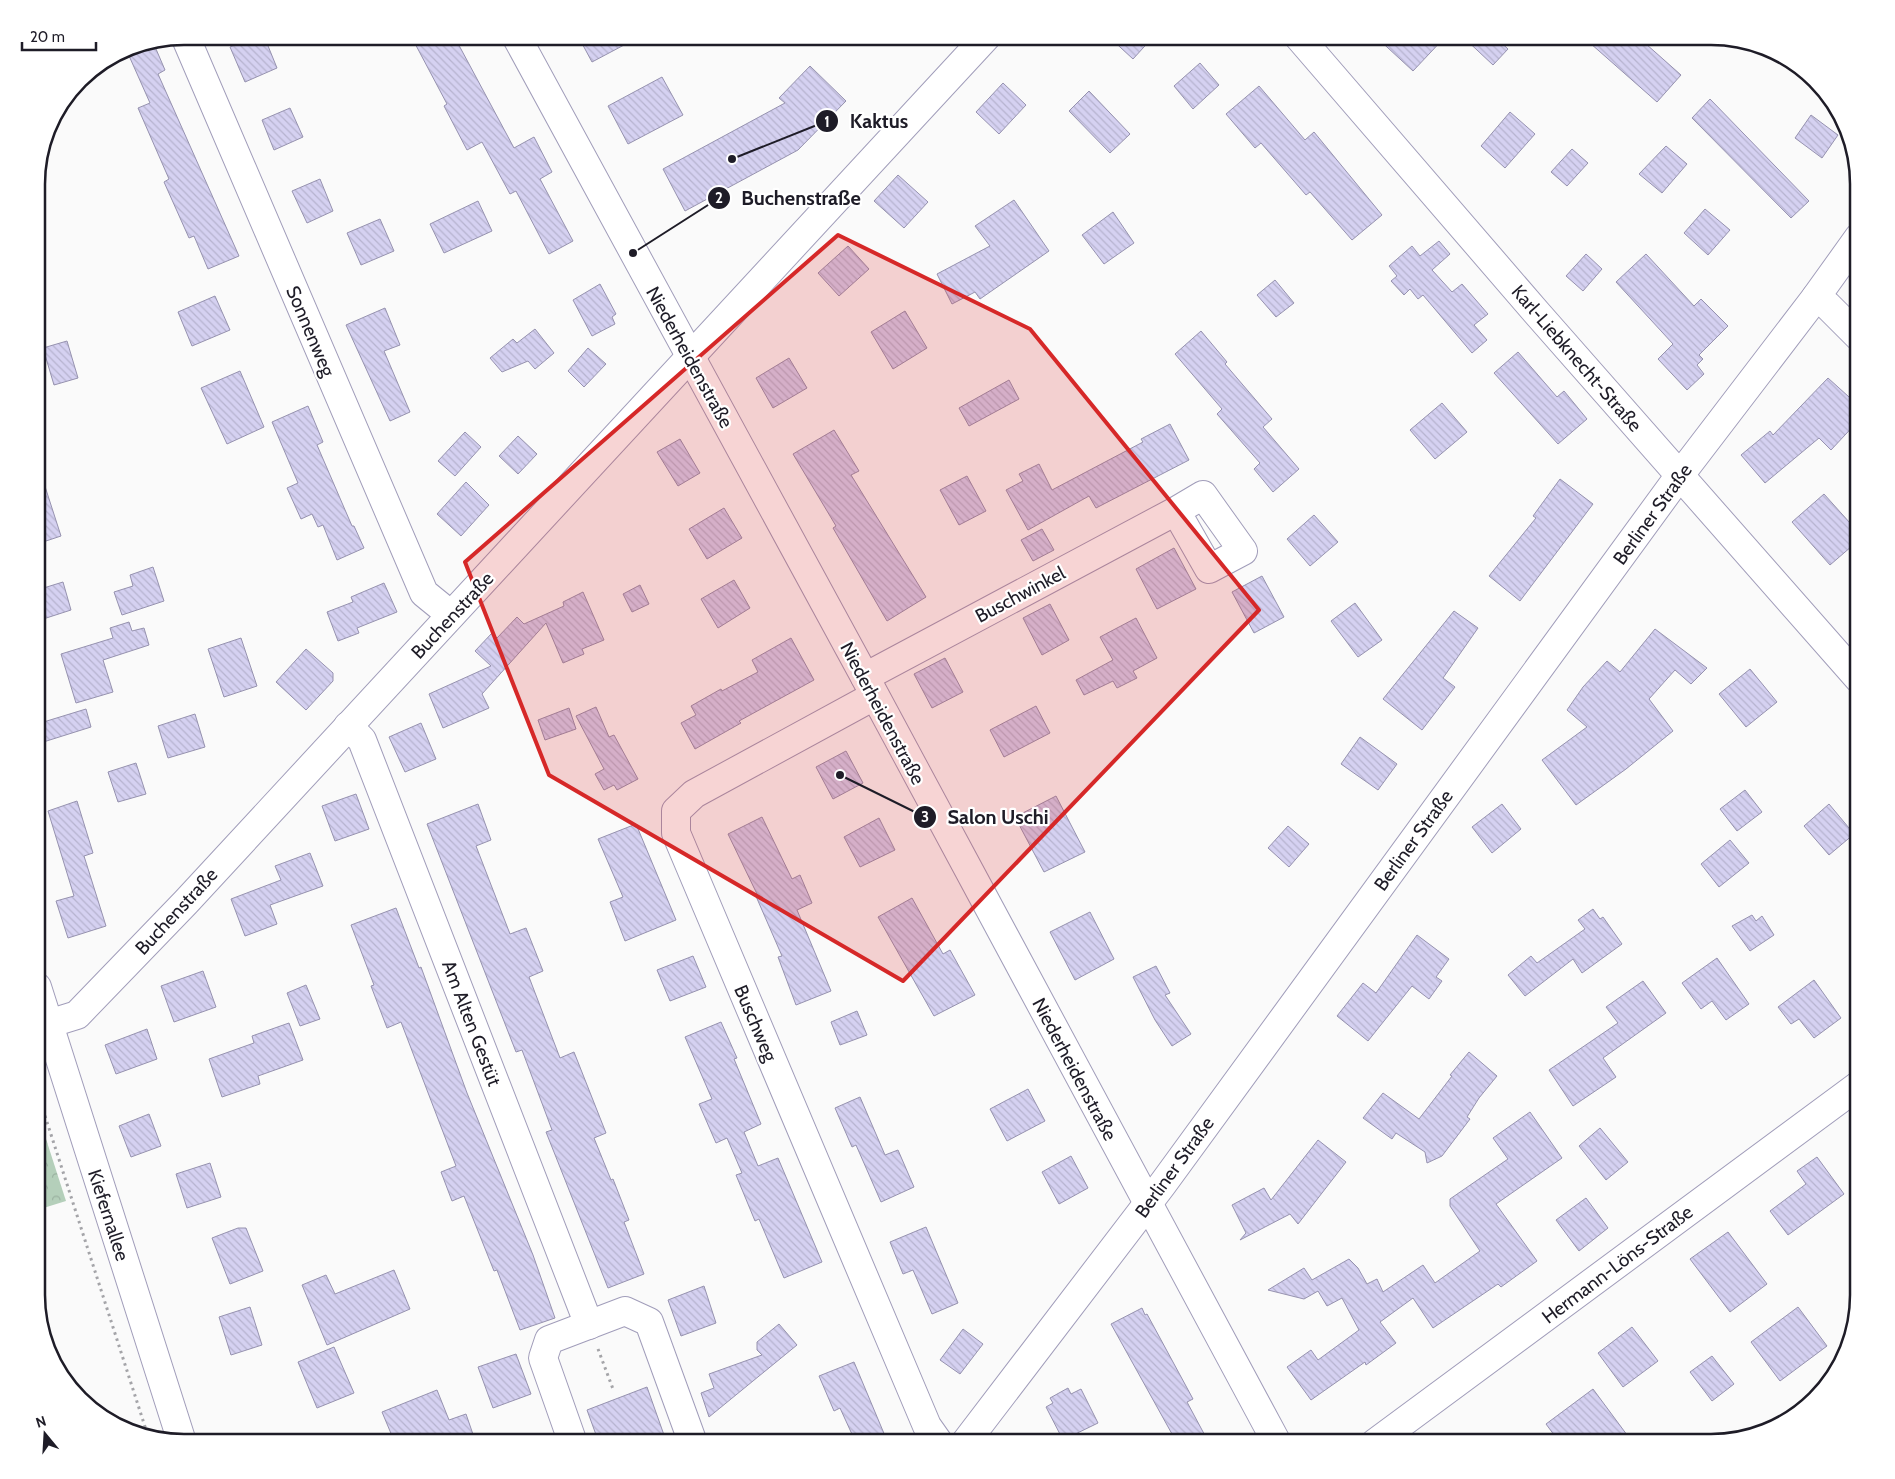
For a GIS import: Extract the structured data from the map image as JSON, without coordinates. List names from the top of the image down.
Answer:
{
  "streets": {
    "street": [
      "Sonnenweg",
      "Niederheidenstraße",
      "Karl-Liebknecht-Straße",
      "Berliner Straße",
      "Buschwinkel",
      "Buchenstraße",
      "Am Alten Gestüt",
      "Buschweg",
      "Kiefernallee",
      "Hermann-Löns-Straße"
    ]
  },
  "crossings": [
    ["Sonnenweg", "Buchenstraße"],
    ["Niederheidenstraße", "Berliner Straße"],
    ["Niederheidenstraße", "Buschwinkel"],
    ["Niederheidenstraße", "Buchenstraße"],
    ["Niederheidenstraße", "Buschweg"],
    ["Karl-Liebknecht-Straße", "Berliner Straße"],
    ["Buschwinkel", "Buschweg"],
    ["Buchenstraße", "Am Alten Gestüt"],
    ["Buchenstraße", "Kiefernallee"]
  ],
  "places": ["Kaktus", "Buchenstraße", "Salon Uschi"],
  "scale_bar": "20 m",
  "north": "top"
}
